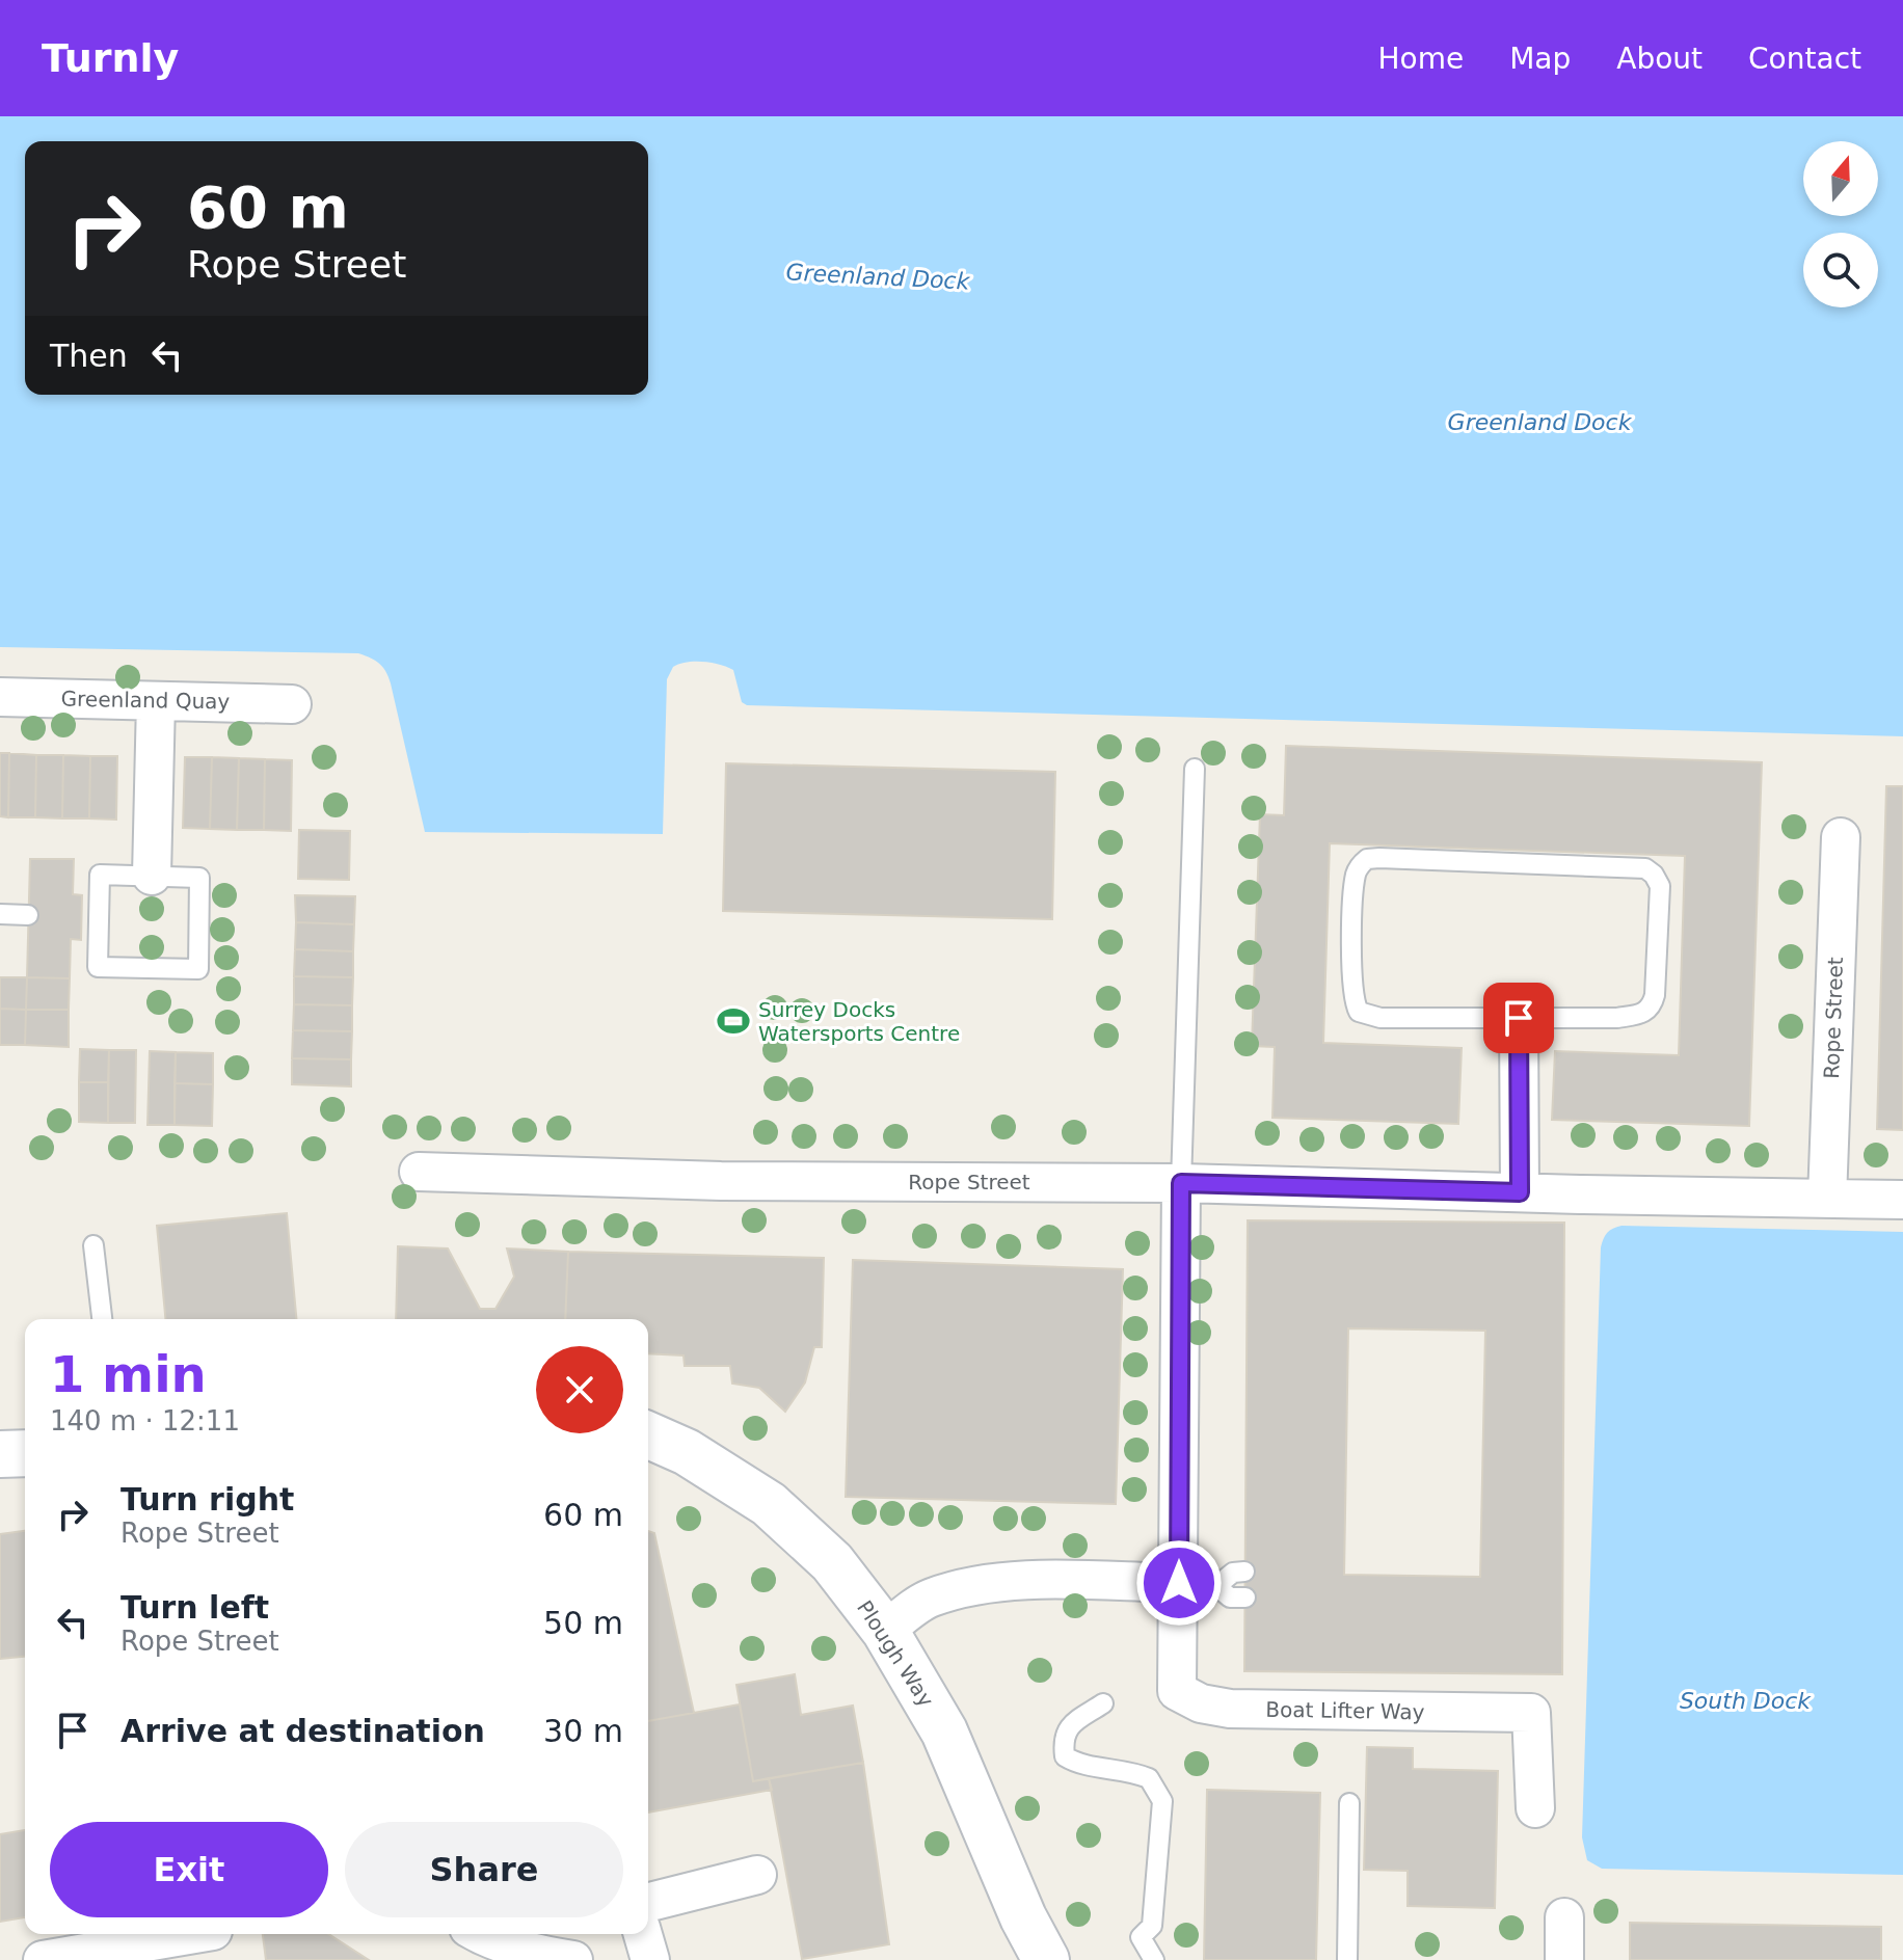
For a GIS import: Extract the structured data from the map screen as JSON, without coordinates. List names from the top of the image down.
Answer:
{
  "streets": {
    "main road": ["Plough Way"],
    "street": ["Greenland Quay", "Rope Street", "Boat Lifter Way"]
  },
  "water": ["Greenland Dock", "South Dock"],
  "places": {
    "sports": ["Surrey Docks Watersports Centre"]
  },
  "north": "top",
  "page": {
    "header": "Turnly",
    "nav": [
      "Home",
      "Map",
      "About",
      "Contact"
    ],
    "turn": ["60 m", "Rope Street"],
    "then": "Then",
    "heading": ["1 min", "140 m · 12:11"],
    "list": [
      {
        "name": "Turn right",
        "note": "Rope Street",
        "value": "60 m"
      },
      {
        "name": "Turn left",
        "note": "Rope Street",
        "value": "50 m"
      },
      {
        "name": "Arrive at destination",
        "value": "30 m"
      }
    ],
    "buttons": ["Exit", "Share"]
  }
}
